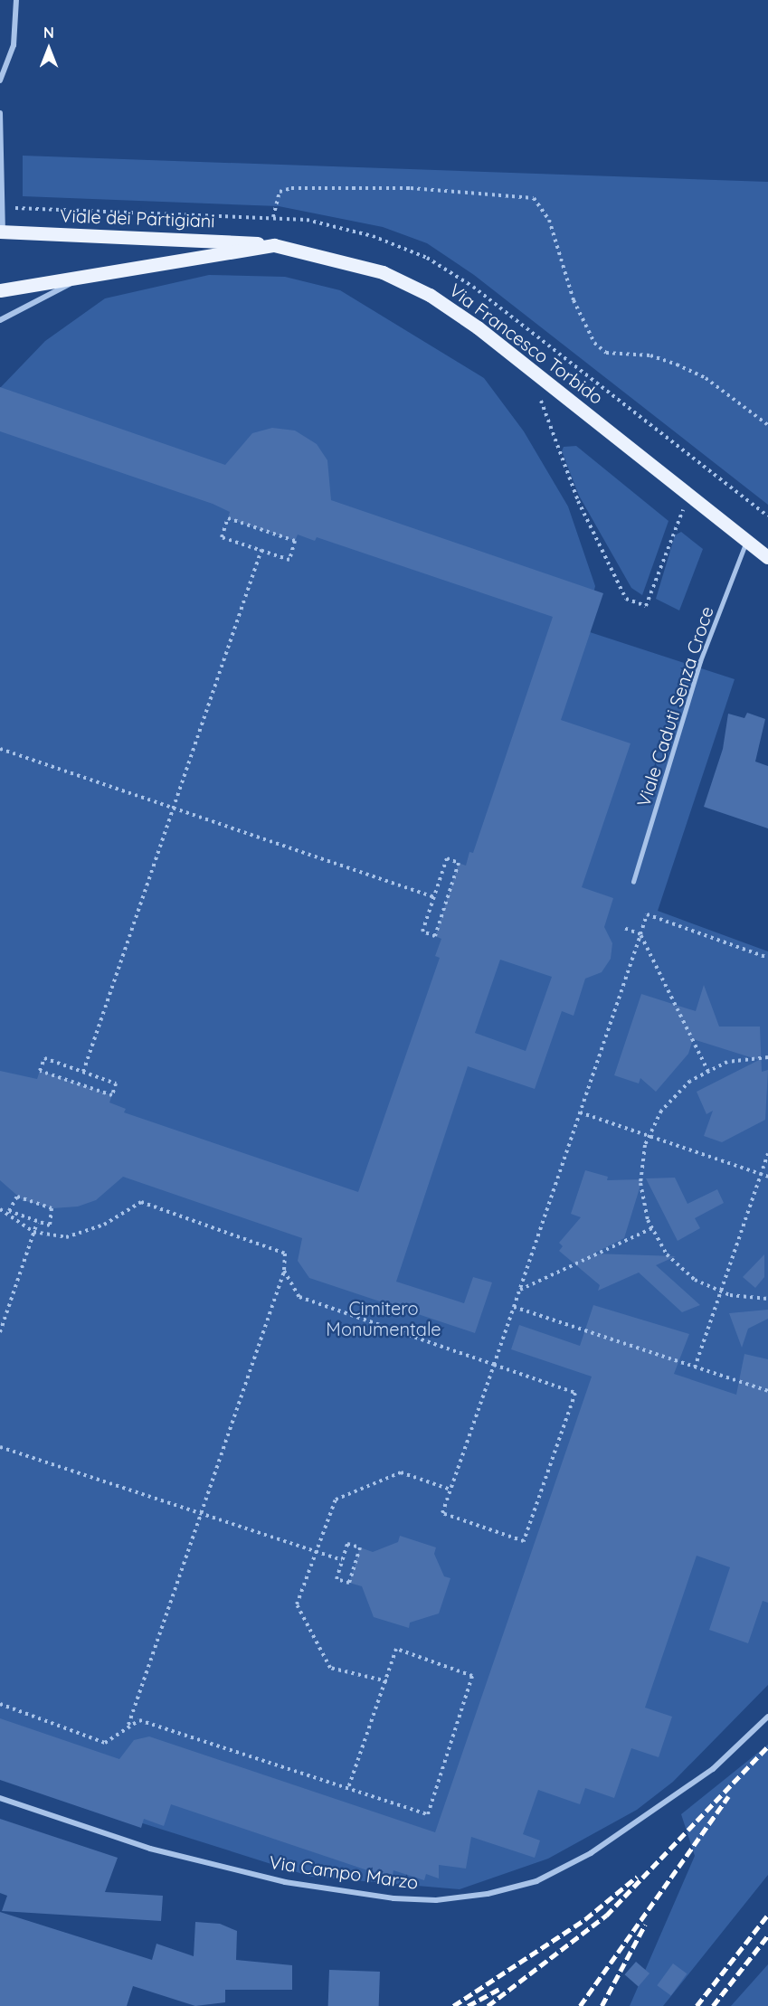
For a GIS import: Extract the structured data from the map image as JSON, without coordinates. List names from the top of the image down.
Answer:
{
  "streets": {
    "main road": ["Viale dei Partigiani", "Via Francesco Torbido"],
    "street": ["Via Campo Marzo"],
    "lane": ["Viale Caduti Senza Croce"]
  },
  "crossings": [
    ["Viale dei Partigiani", "Via Francesco Torbido"],
    ["Via Francesco Torbido", "Viale Caduti Senza Croce"]
  ],
  "parks": ["Cimitero Monumentale"],
  "north": "top"
}
